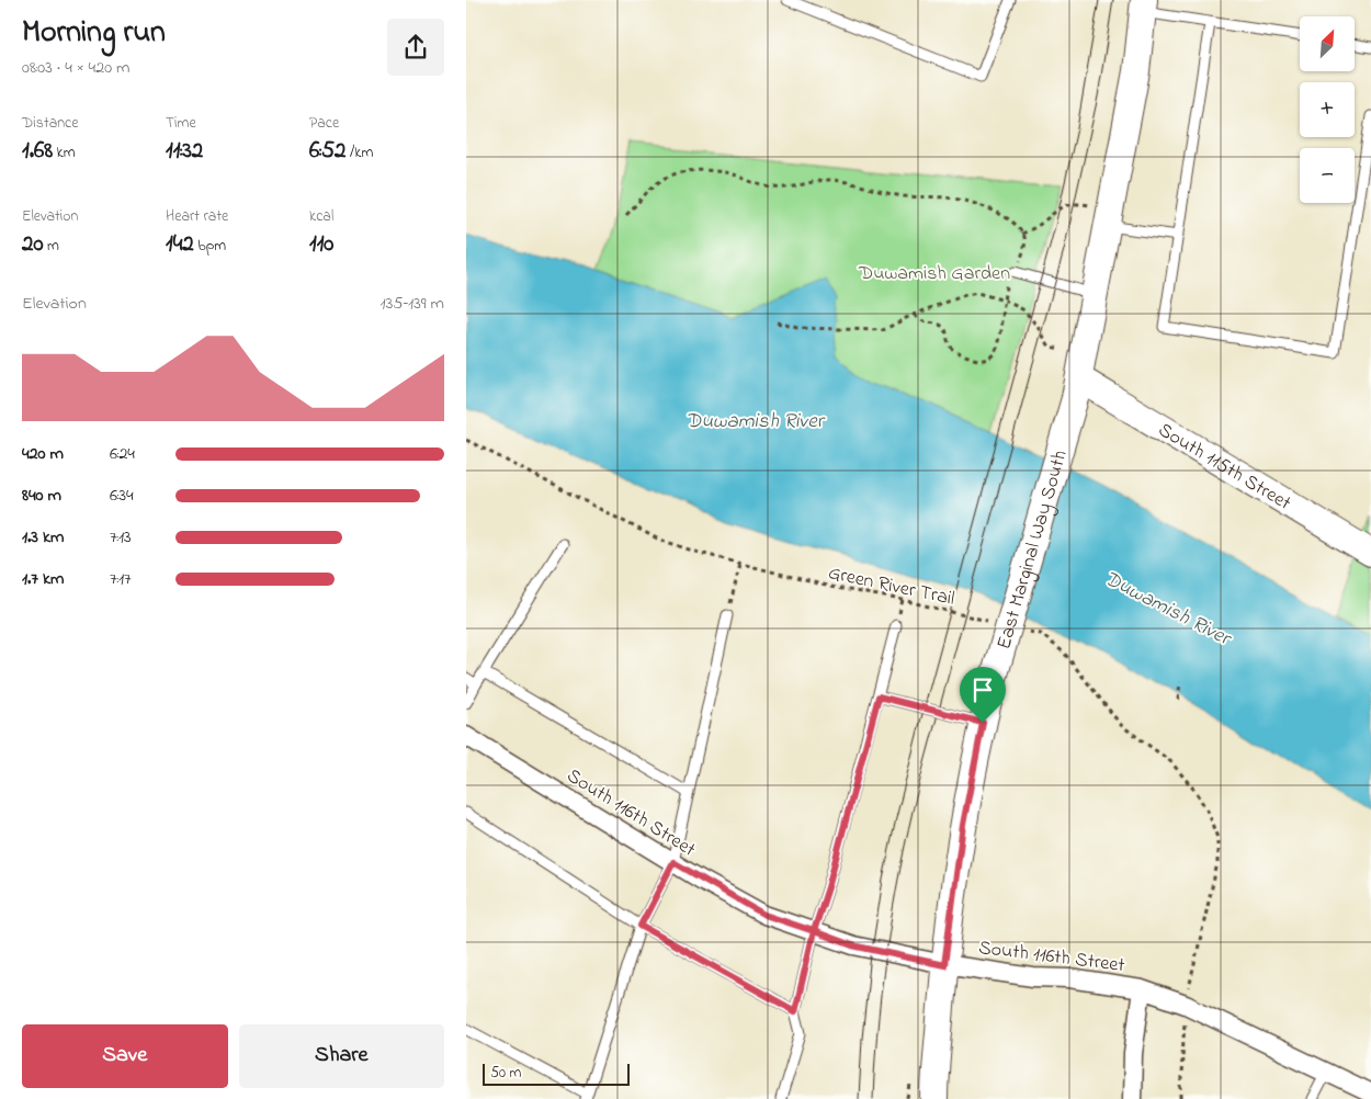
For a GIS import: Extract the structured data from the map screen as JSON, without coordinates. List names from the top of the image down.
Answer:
{
  "streets": {
    "street": ["South 115th Street", "East Marginal Way South", "South 116th Street"],
    "path": ["Green River Trail"]
  },
  "crossings": [
    ["South 115th Street", "East Marginal Way South"],
    ["East Marginal Way South", "South 116th Street"]
  ],
  "water": ["Duwamish River"],
  "parks": ["Duwamish Garden"],
  "scale_bar": "50 m",
  "north": "top right",
  "page": {
    "heading": ["Morning run", "08:03 · 4 × 420 m"],
    "map_buttons": ["+", "−"],
    "stats": [
      ["Distance", "1.68 km"],
      ["Time", "11:32"],
      ["Pace", "6:52 /km"],
      ["Elevation", "20 m"],
      ["Heart rate", "142 bpm"],
      ["kcal", "110"]
    ],
    "chart": ["Elevation", "135–139 m"],
    "list": [
      {
        "name": "420 m",
        "note": "6:24"
      },
      {
        "name": "840 m",
        "note": "6:34"
      },
      {
        "name": "1.3 km",
        "note": "7:13"
      },
      {
        "name": "1.7 km",
        "note": "7:17"
      }
    ],
    "buttons": ["Save", "Share"],
    "scale": "50 m"
  }
}
